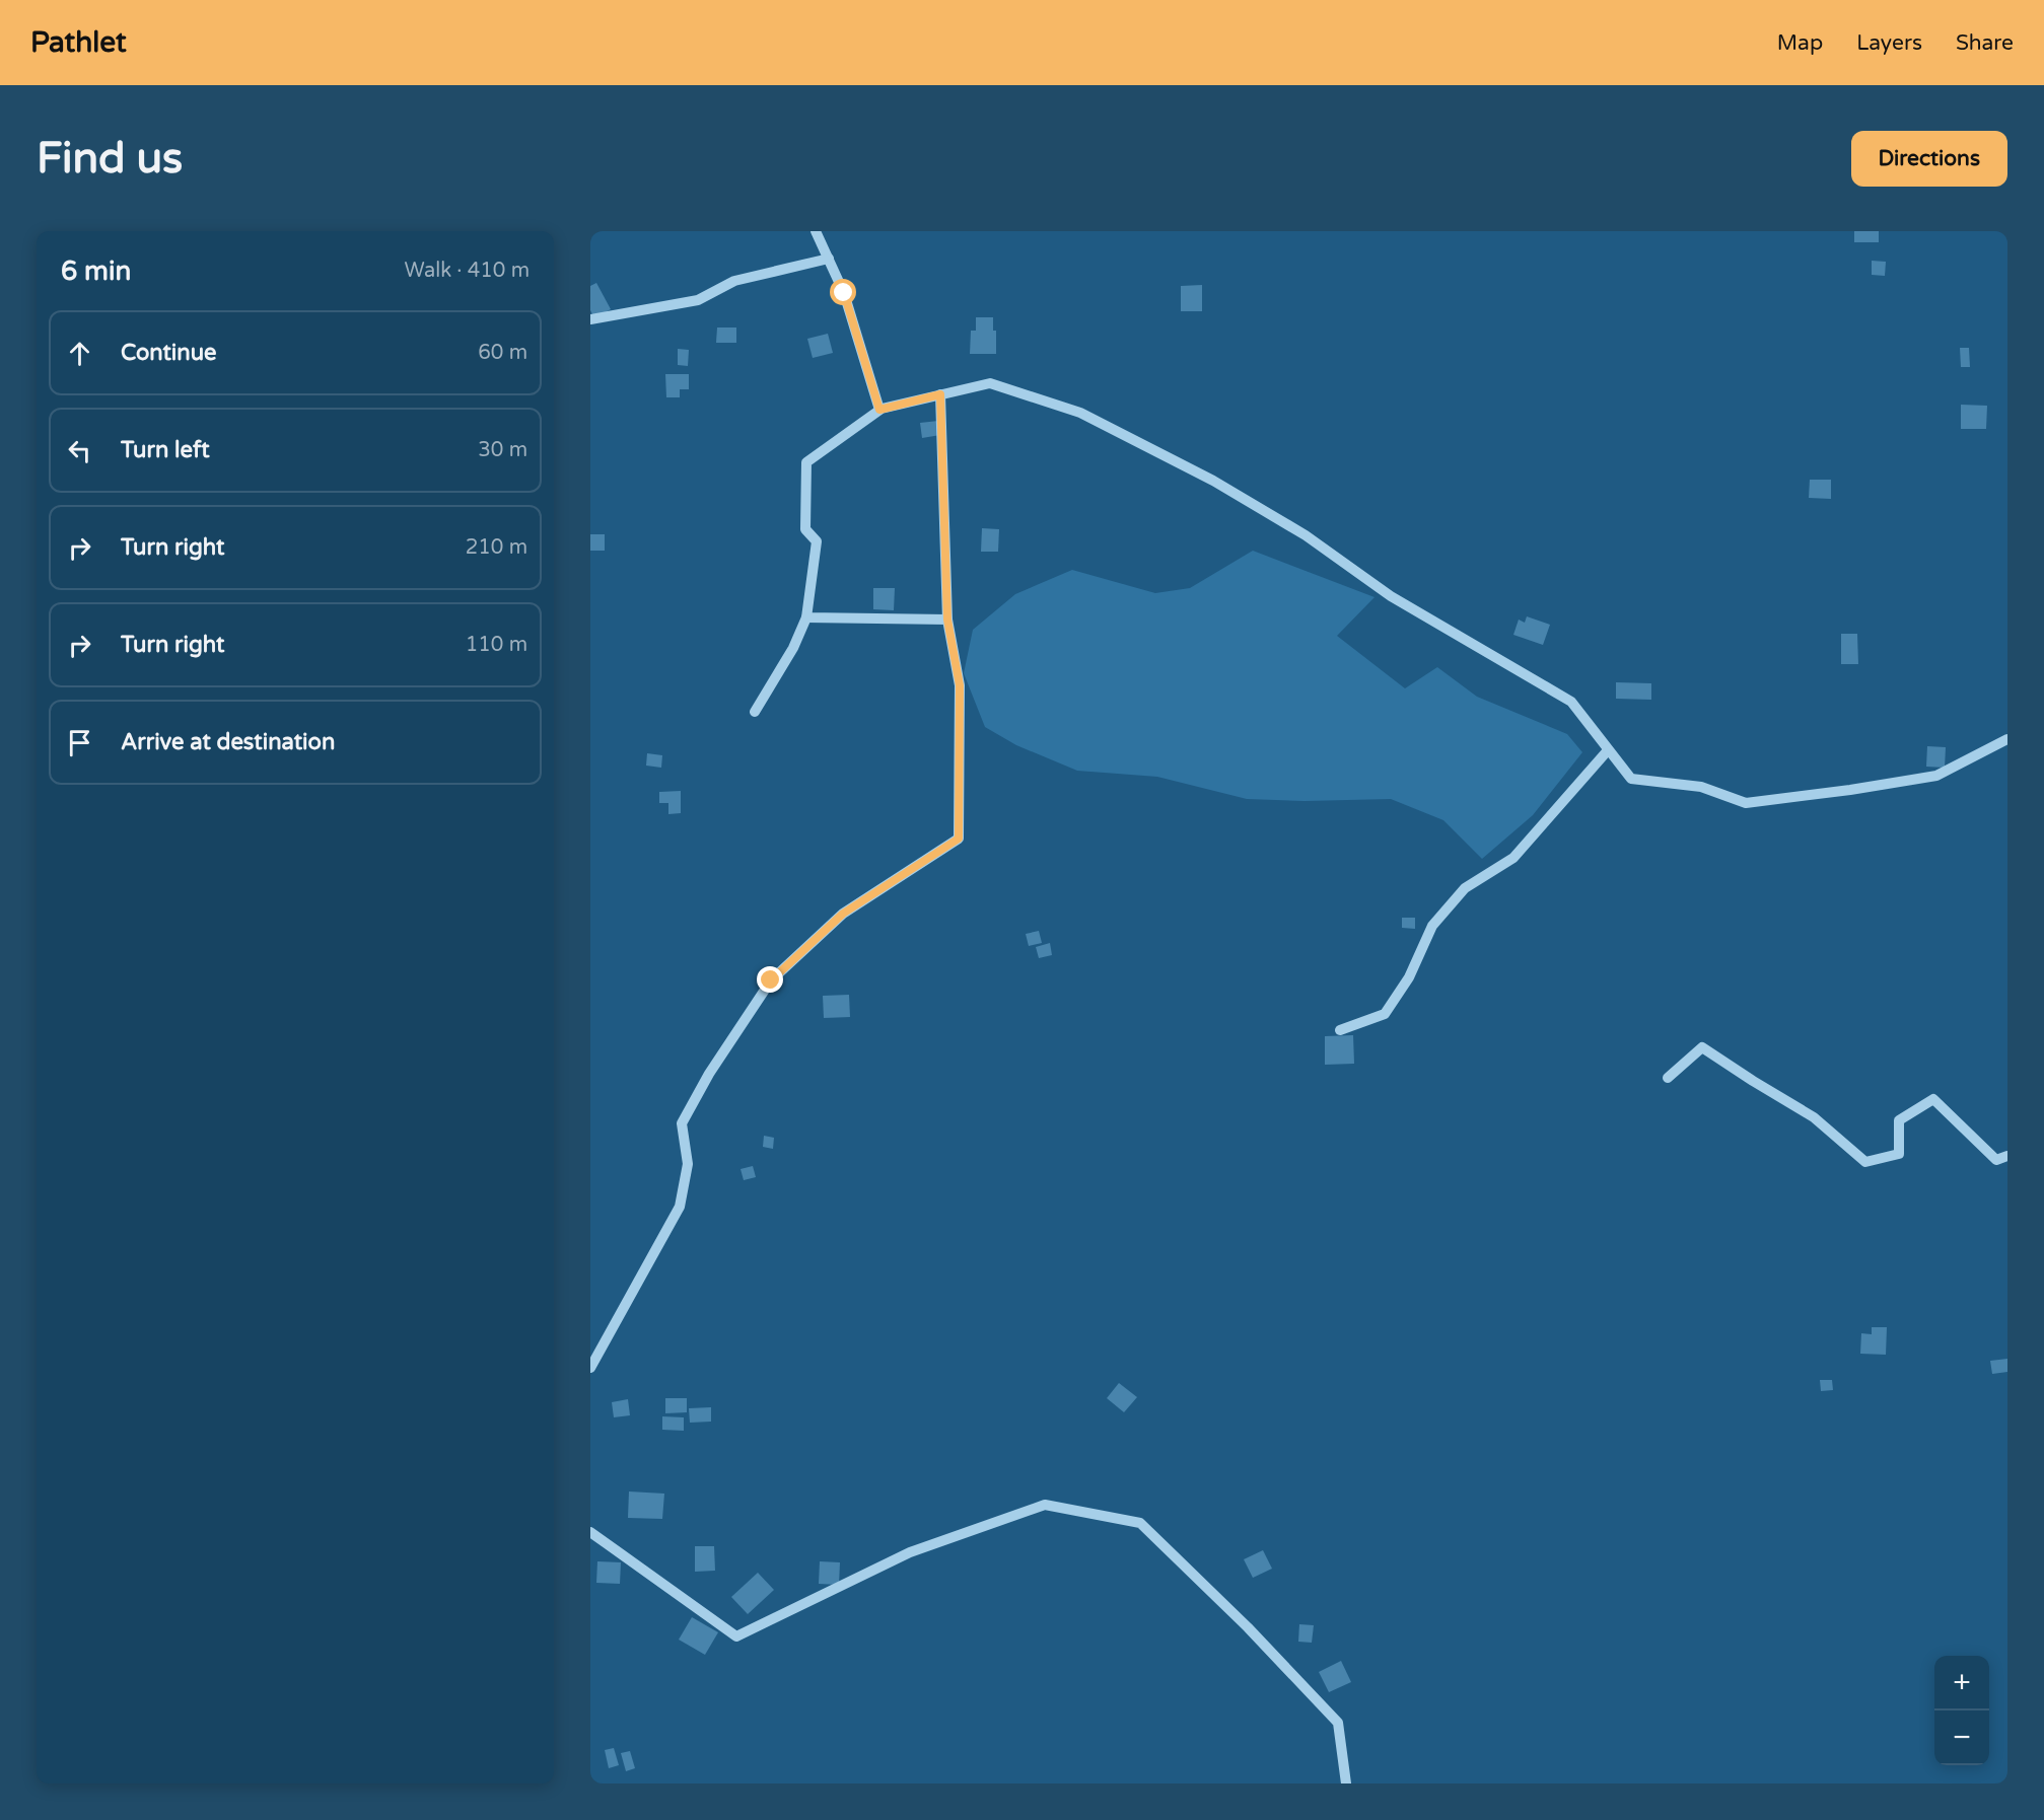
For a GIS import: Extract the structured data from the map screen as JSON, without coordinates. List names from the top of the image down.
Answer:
{
  "page": {
    "header": "Pathlet",
    "nav": ["Map", "Layers", "Share"],
    "buttons": "Directions",
    "title": "Find us",
    "heading": ["6 min", "Walk · 410 m"],
    "list": [
      ["Continue", "60 m"],
      ["Turn left", "30 m"],
      ["Turn right", "210 m"],
      ["Turn right", "110 m"],
      "Arrive at destination"
    ],
    "map_buttons": ["+", "−"]
  }
}
